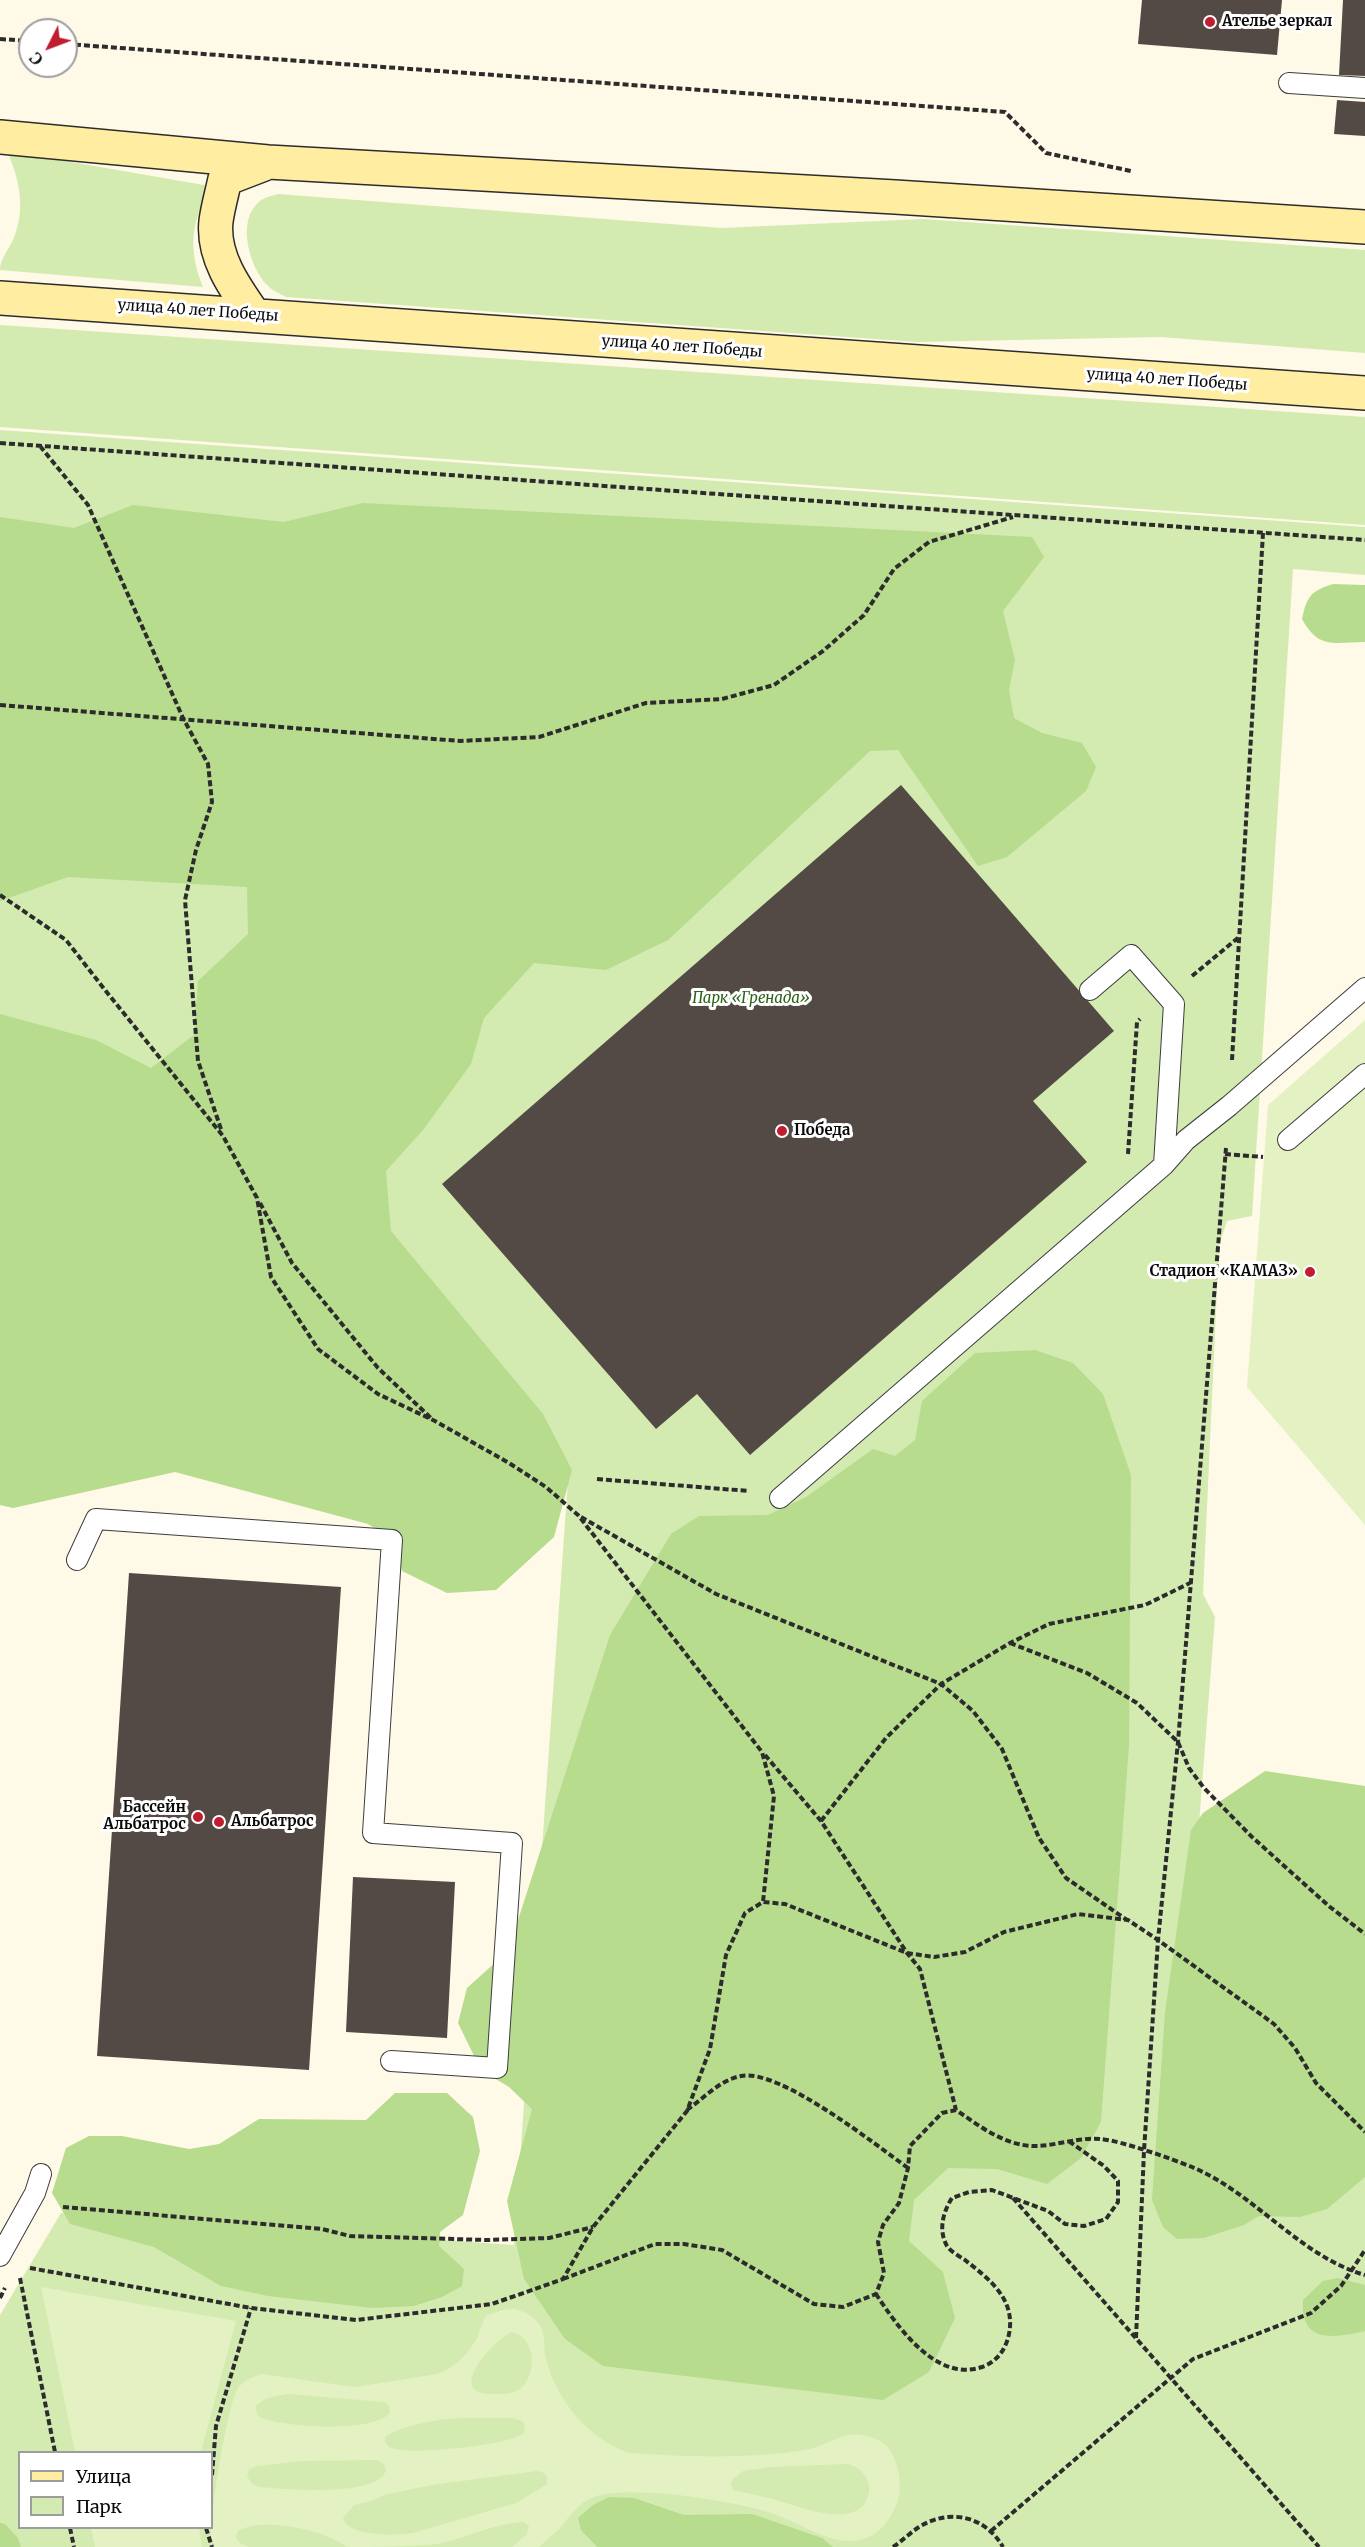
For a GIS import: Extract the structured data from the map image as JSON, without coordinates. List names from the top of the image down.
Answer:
{
  "streets": {
    "street": ["улица 40 лет Победы"]
  },
  "parks": ["Парк «Гренада»"],
  "places": [
    "Ателье зеркал",
    "Победа",
    "Стадион «КАМАЗ»",
    "Бассейн Альбатрос",
    "Альбатрос"
  ],
  "legend": ["Улица", "Парк"],
  "north": "bottom left"
}
